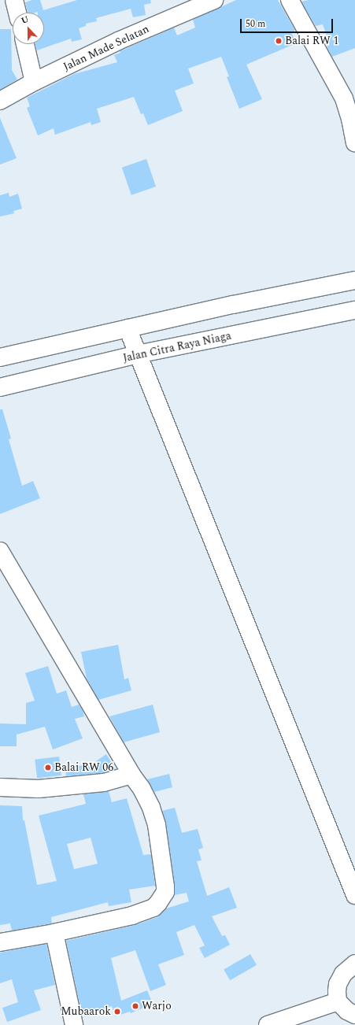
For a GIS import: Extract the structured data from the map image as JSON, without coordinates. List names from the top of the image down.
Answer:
{
  "streets": {
    "street": ["Jalan Made Selatan", "Jalan Citra Raya Niaga"]
  },
  "places": [
    "Balai RW 1",
    "Balai RW 06",
    "Warjo",
    "Mubaarok"
  ],
  "scale_bar": "50 m",
  "north": "top"
}
